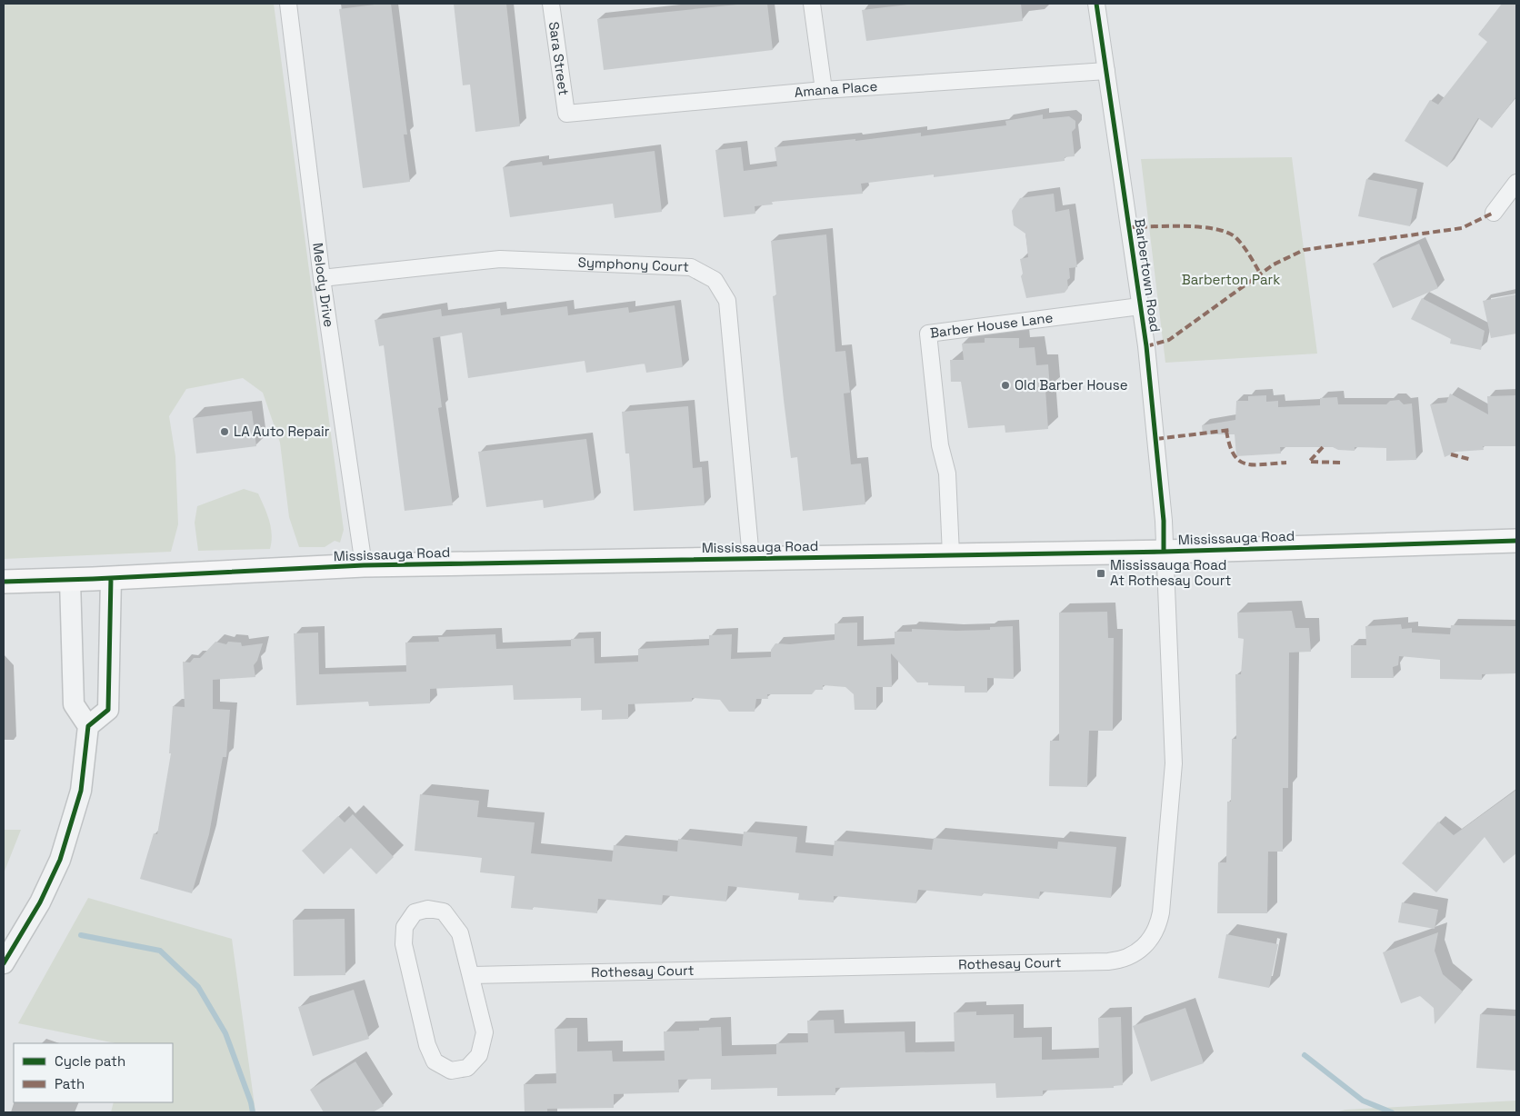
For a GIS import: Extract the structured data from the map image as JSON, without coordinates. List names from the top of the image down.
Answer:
{
  "streets": {
    "main road": ["Mississauga Road"],
    "street": [
      "Sara Street",
      "Amana Place",
      "Symphony Court",
      "Barbertown Road",
      "Melody Drive",
      "Barber House Lane",
      "Rothesay Court"
    ]
  },
  "crossings": [
    ["Sara Street", "Amana Place"],
    ["Amana Place", "Barbertown Road"],
    ["Symphony Court", "Melody Drive"],
    ["Symphony Court", "Mississauga Road"],
    ["Barbertown Road", "Barber House Lane"],
    ["Barbertown Road", "Mississauga Road"],
    ["Barbertown Road", "Rothesay Court"],
    ["Melody Drive", "Mississauga Road"],
    ["Barber House Lane", "Mississauga Road"],
    ["Mississauga Road", "Rothesay Court"]
  ],
  "parks": ["Barberton Park"],
  "places": {
    "other": ["Old Barber House", "LA Auto Repair"],
    "transit": ["Mississauga Road At Rothesay Court"]
  },
  "legend": ["Cycle path", "Path"]
}
